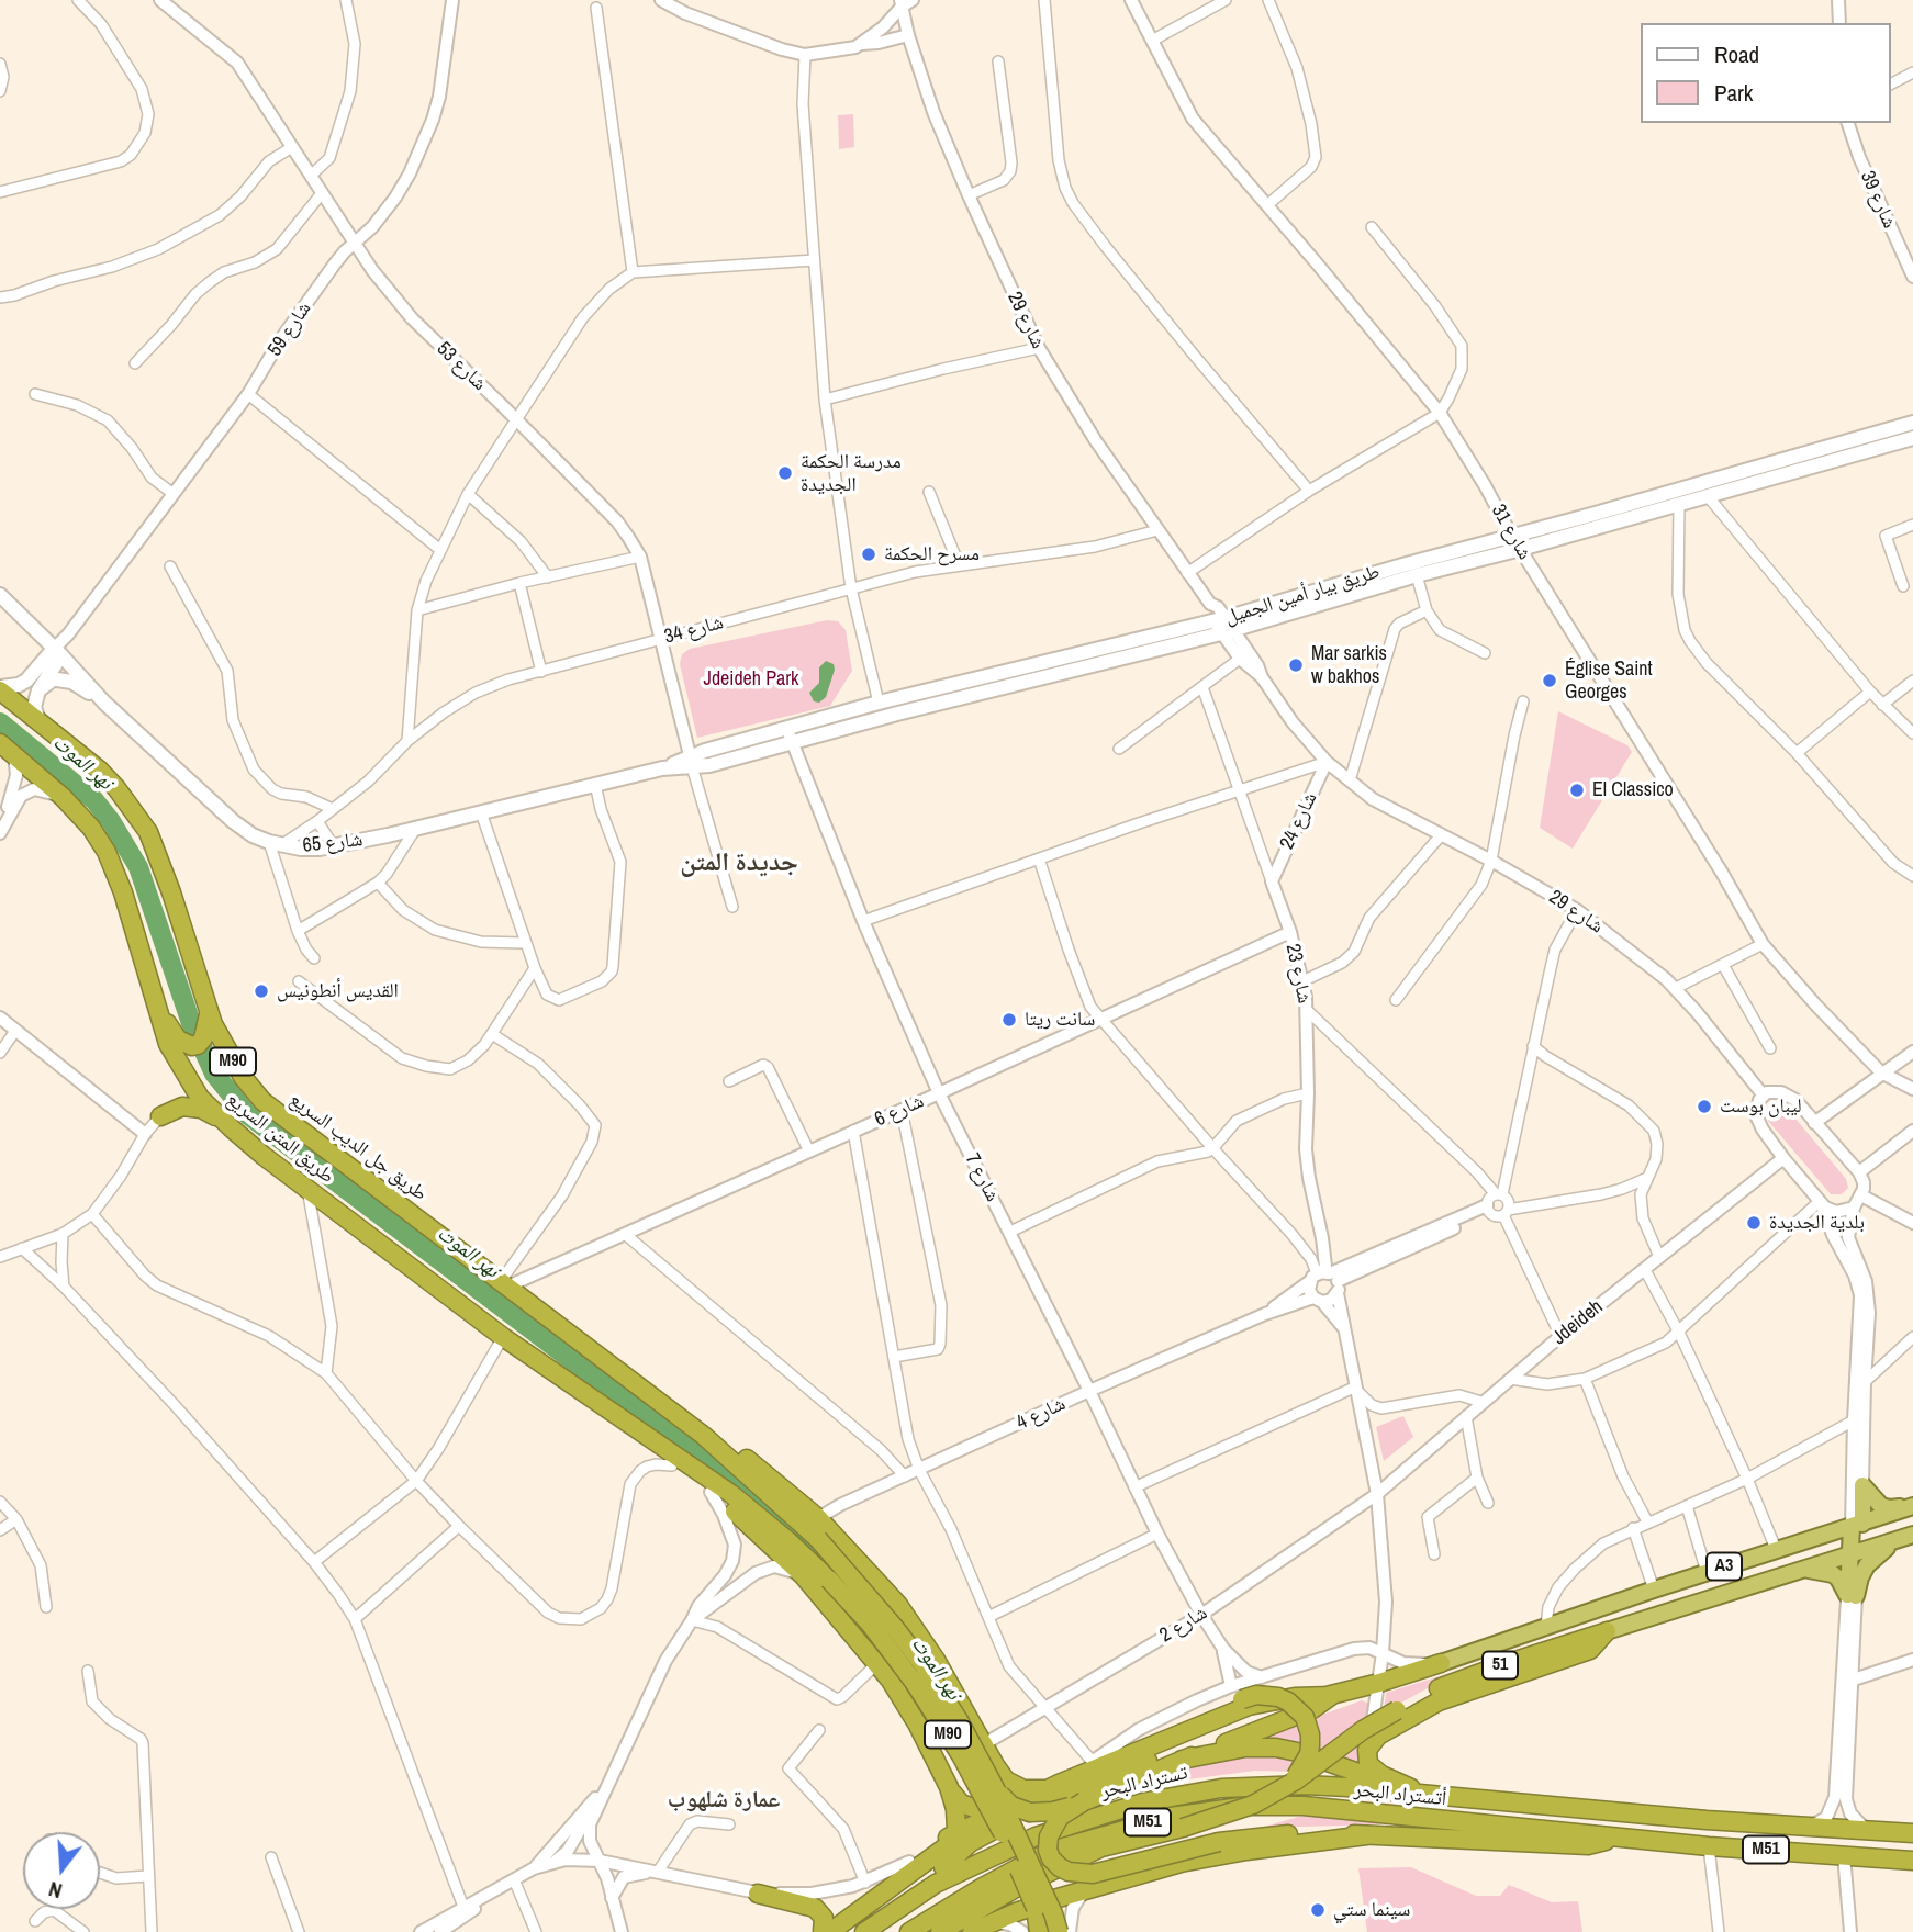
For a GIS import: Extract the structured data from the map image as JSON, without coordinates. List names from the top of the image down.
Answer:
{
  "streets": {
    "highway": [
      "M90",
      "طريق المتن السريع",
      "طريق جل الديب السريع",
      "A3",
      "51",
      "تستراد البحر",
      "أتستراد البحر",
      "M51"
    ],
    "main road": ["طريق بيار أمين الجميل", "شارع 65"],
    "street": [
      "شارع 39",
      "شارع 29",
      "شارع 59",
      "شارع 53",
      "شارع 31",
      "شارع 34",
      "شارع 24",
      "شارع 23",
      "شارع 6",
      "شارع 7",
      "Jdeideh",
      "شارع 4",
      "شارع 2"
    ]
  },
  "crossings": [
    ["شارع 29", "طريق بيار أمين الجميل"],
    ["شارع 29", "شارع 34"],
    ["شارع 29", "شارع 24"],
    ["شارع 59", "شارع 53"],
    ["شارع 59", "شارع 65"],
    ["شارع 53", "طريق بيار أمين الجميل"],
    ["شارع 53", "شارع 34"],
    ["شارع 53", "شارع 65"],
    ["شارع 31", "طريق بيار أمين الجميل"],
    ["طريق بيار أمين الجميل", "شارع 65"],
    ["طريق بيار أمين الجميل", "شارع 7"],
    ["شارع 34", "شارع 65"],
    ["شارع 24", "شارع 23"],
    ["شارع 23", "شارع 6"],
    ["شارع 23", "شارع 4"],
    ["M90", "طريق المتن السريع"],
    ["M90", "طريق جل الديب السريع"],
    ["شارع 6", "طريق جل الديب السريع"],
    ["شارع 6", "شارع 7"],
    ["شارع 7", "شارع 4"],
    ["شارع 7", "شارع 2"],
    ["Jdeideh", "شارع 2"],
    ["A3", "51"],
    ["تستراد البحر", "أتستراد البحر"],
    ["تستراد البحر", "M51"]
  ],
  "districts": ["جديدة المتن", "عمارة شلهوب"],
  "water": ["نهر الموت"],
  "parks": ["Jdeideh Park"],
  "places": [
    "مدرسة الحكمة الجديدة",
    "مسرح الحكمة",
    "Mar sarkis w bakhos",
    "Église Saint Georges",
    "El Classico",
    "القديس أنطونيس",
    "سانت ريتا",
    "ليبان بوست",
    "بلدية الجديدة",
    "سينما ستي"
  ],
  "legend": ["Road", "Park"],
  "north": "bottom"
}
